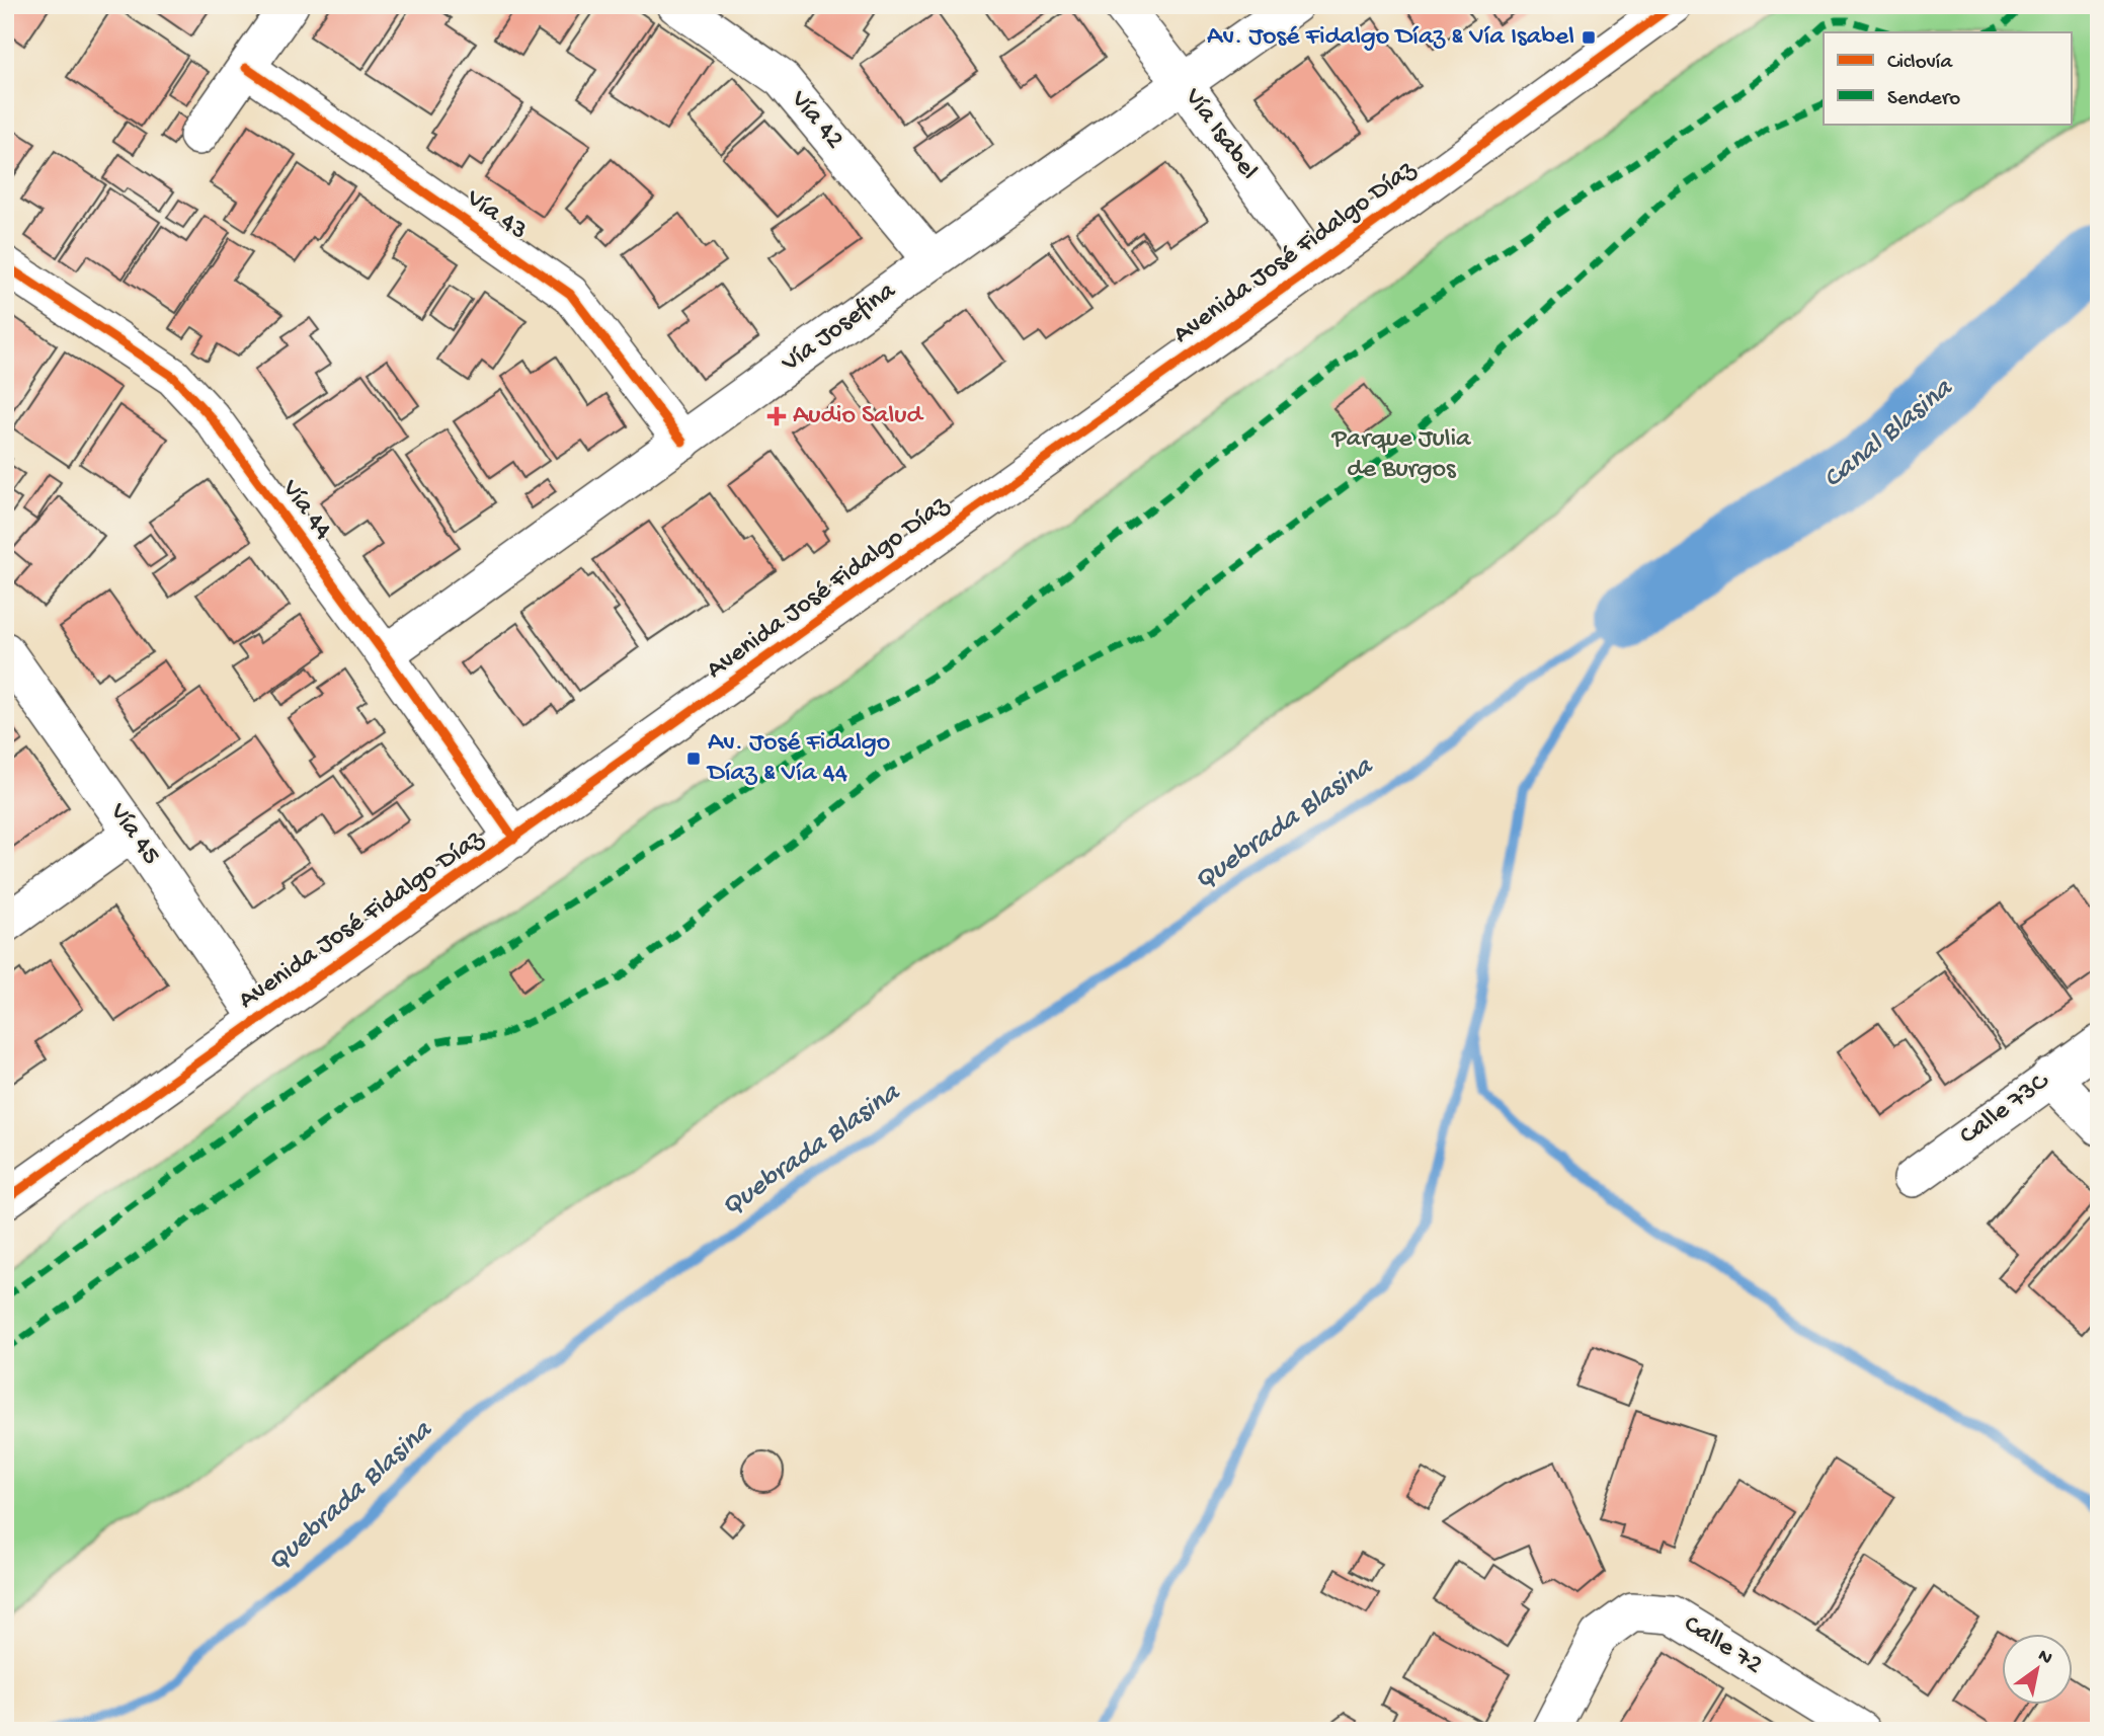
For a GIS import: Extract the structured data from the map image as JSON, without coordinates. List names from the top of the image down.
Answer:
{
  "streets": {
    "street": [
      "Vía 42",
      "Vía Isabel",
      "Vía 43",
      "Avenida José Fidalgo Díaz",
      "Vía Josefina",
      "Vía 44",
      "Vía 45",
      "Calle 73C",
      "Calle 72"
    ]
  },
  "crossings": [
    ["Vía 42", "Vía Josefina"],
    ["Vía Isabel", "Avenida José Fidalgo Díaz"],
    ["Vía Isabel", "Vía Josefina"],
    ["Vía 43", "Vía Josefina"],
    ["Avenida José Fidalgo Díaz", "Vía 44"],
    ["Avenida José Fidalgo Díaz", "Vía 45"],
    ["Vía Josefina", "Vía 44"]
  ],
  "water": ["Canal Blasina", "Quebrada Blasina"],
  "parks": ["Parque Julia de Burgos"],
  "places": {
    "transit": ["Av. José Fidalgo Díaz & Vía Isabel", "Av. José Fidalgo Díaz & Vía 44"],
    "health": ["Audio Salud"]
  },
  "legend": ["Ciclovía", "Sendero"],
  "north": "top right"
}
